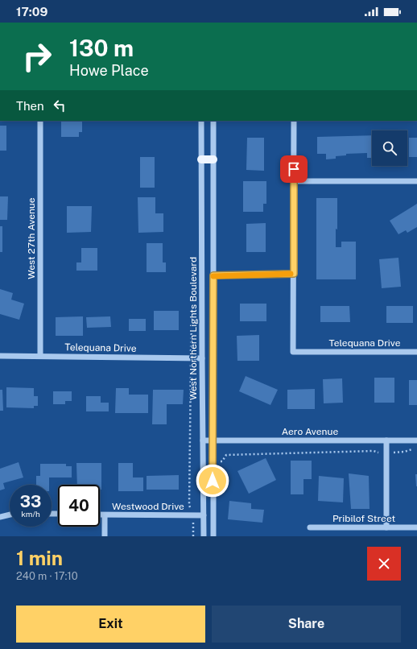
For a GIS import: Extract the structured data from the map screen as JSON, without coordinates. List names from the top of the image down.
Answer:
{
  "streets": {
    "street": [
      "West 27th Avenue",
      "West Northern Lights Boulevard",
      "Telequana Drive",
      "Aero Avenue",
      "Westwood Drive",
      "Pribilof Street"
    ]
  },
  "crossings": [
    ["West 27th Avenue", "Telequana Drive"],
    ["West Northern Lights Boulevard", "Telequana Drive"],
    ["West Northern Lights Boulevard", "Aero Avenue"],
    ["West Northern Lights Boulevard", "Westwood Drive"]
  ],
  "page": {
    "status": "17:09",
    "turn": ["130 m", "Howe Place"],
    "then": "Then",
    "speed": "33 km/h",
    "limit": "40",
    "heading": ["1 min", "240 m · 17:10"],
    "buttons": ["Exit", "Share"]
  }
}
